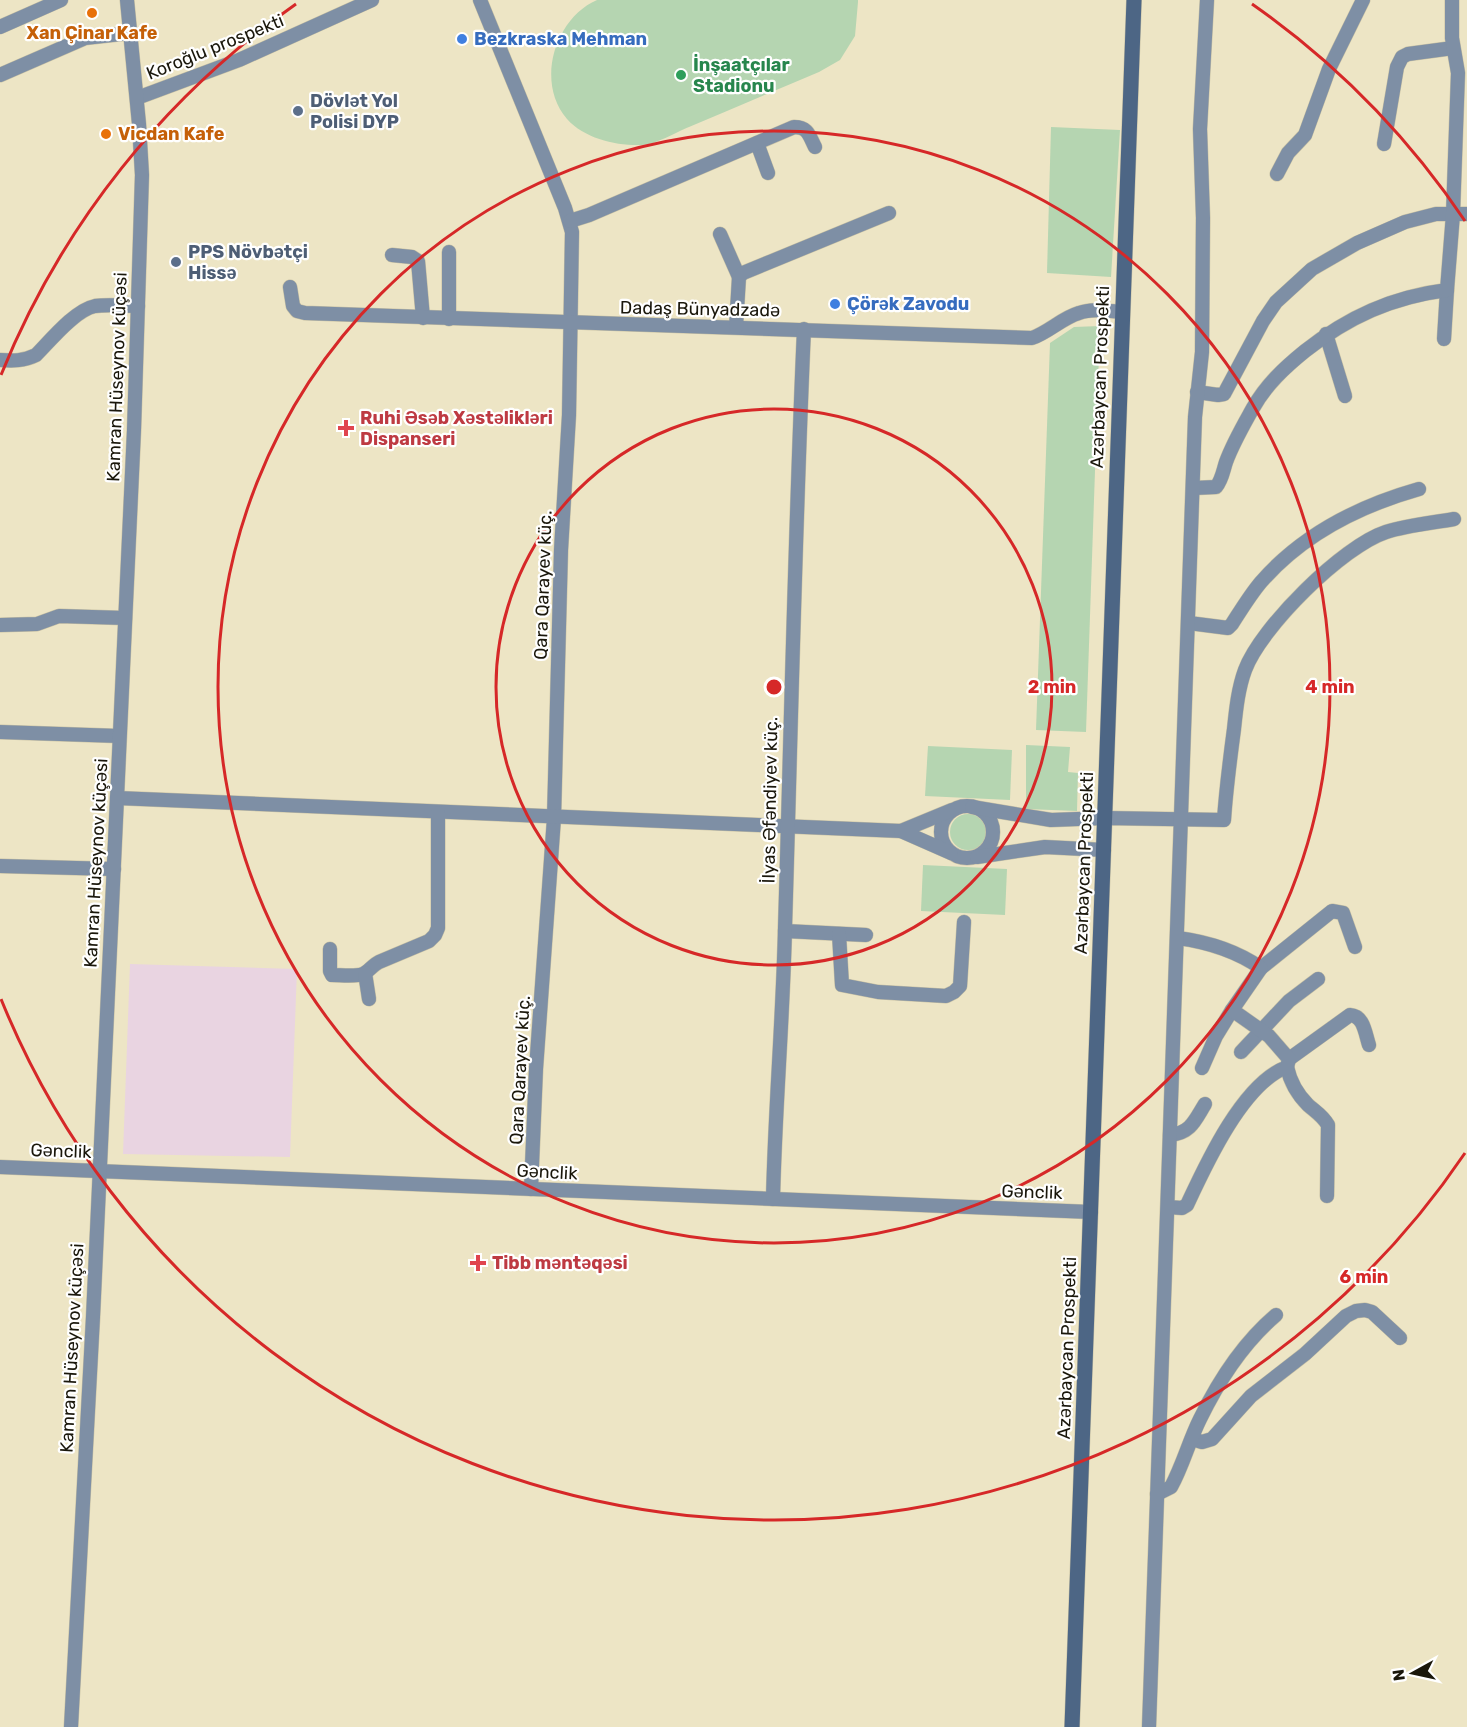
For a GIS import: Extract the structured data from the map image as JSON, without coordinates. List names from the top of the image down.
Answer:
{
  "streets": {
    "street": [
      "Koroğlu prospekti",
      "Dadaş Bünyadzadə",
      "Kamran Hüseynov küçəsi",
      "Azərbaycan Prospekti",
      "Qara Qarayev küç.",
      "İlyas Əfəndiyev küç.",
      "Gənclik"
    ]
  },
  "crossings": [
    ["Koroğlu prospekti", "Kamran Hüseynov küçəsi"],
    ["Dadaş Bünyadzadə", "Azərbaycan Prospekti"],
    ["Dadaş Bünyadzadə", "Qara Qarayev küç."],
    ["Dadaş Bünyadzadə", "İlyas Əfəndiyev küç."],
    ["Kamran Hüseynov küçəsi", "Gənclik"],
    ["Azərbaycan Prospekti", "Gənclik"],
    ["Qara Qarayev küç.", "Gənclik"],
    ["İlyas Əfəndiyev küç.", "Gənclik"]
  ],
  "places": {
    "other": [
      "Xan Çinar Kafe",
      "Bezkraska Mehman",
      "İnşaatçılar Stadionu",
      "Dövlət Yol Polisi DYP",
      "Vicdan Kafe",
      "PPS Növbətçi Hissə",
      "Çörək Zavodu"
    ],
    "health": ["Ruhi Əsəb Xəstəlikləri Dispanseri", "Tibb məntəqəsi"]
  },
  "north": "left",
  "rings": ["2 min", "4 min", "6 min"]
}
